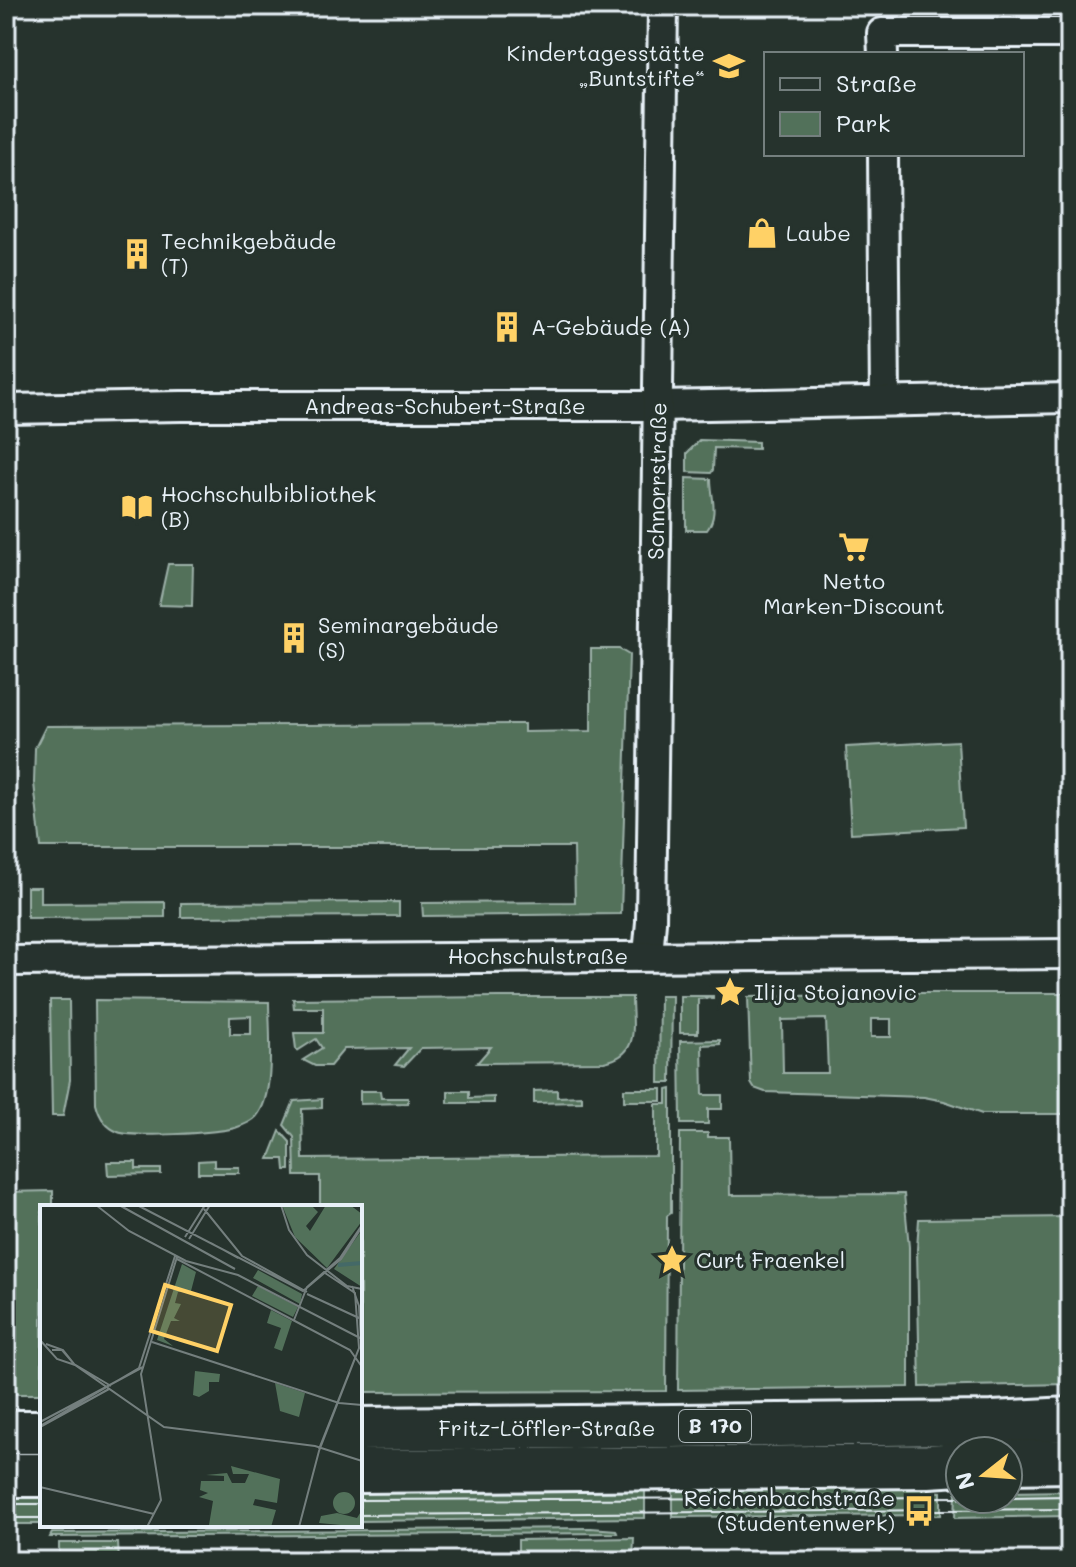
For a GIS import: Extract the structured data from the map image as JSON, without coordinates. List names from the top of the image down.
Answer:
{
  "streets": {
    "main road": ["B 170", "Fritz-Löffler-Straße"],
    "street": ["Andreas-Schubert-Straße", "Schnorrstraße", "Hochschulstraße"]
  },
  "crossings": [
    ["Andreas-Schubert-Straße", "Schnorrstraße"],
    ["Schnorrstraße", "Hochschulstraße"]
  ],
  "places": {
    "school or university": ["Kindertagesstätte „Buntstifte“"],
    "shop": ["Laube"],
    "building": ["Technikgebäude (T)", "A-Gebäude (A)", "Seminargebäude (S)"],
    "library": ["Hochschulbibliothek (B)"],
    "supermarket": ["Netto Marken-Discount"],
    "place": ["Ilija Stojanovic", "Curt Fraenkel"],
    "bus stop": ["Reichenbachstraße (Studentenwerk)"]
  },
  "legend": ["Straße", "Park"],
  "north": "left"
}
